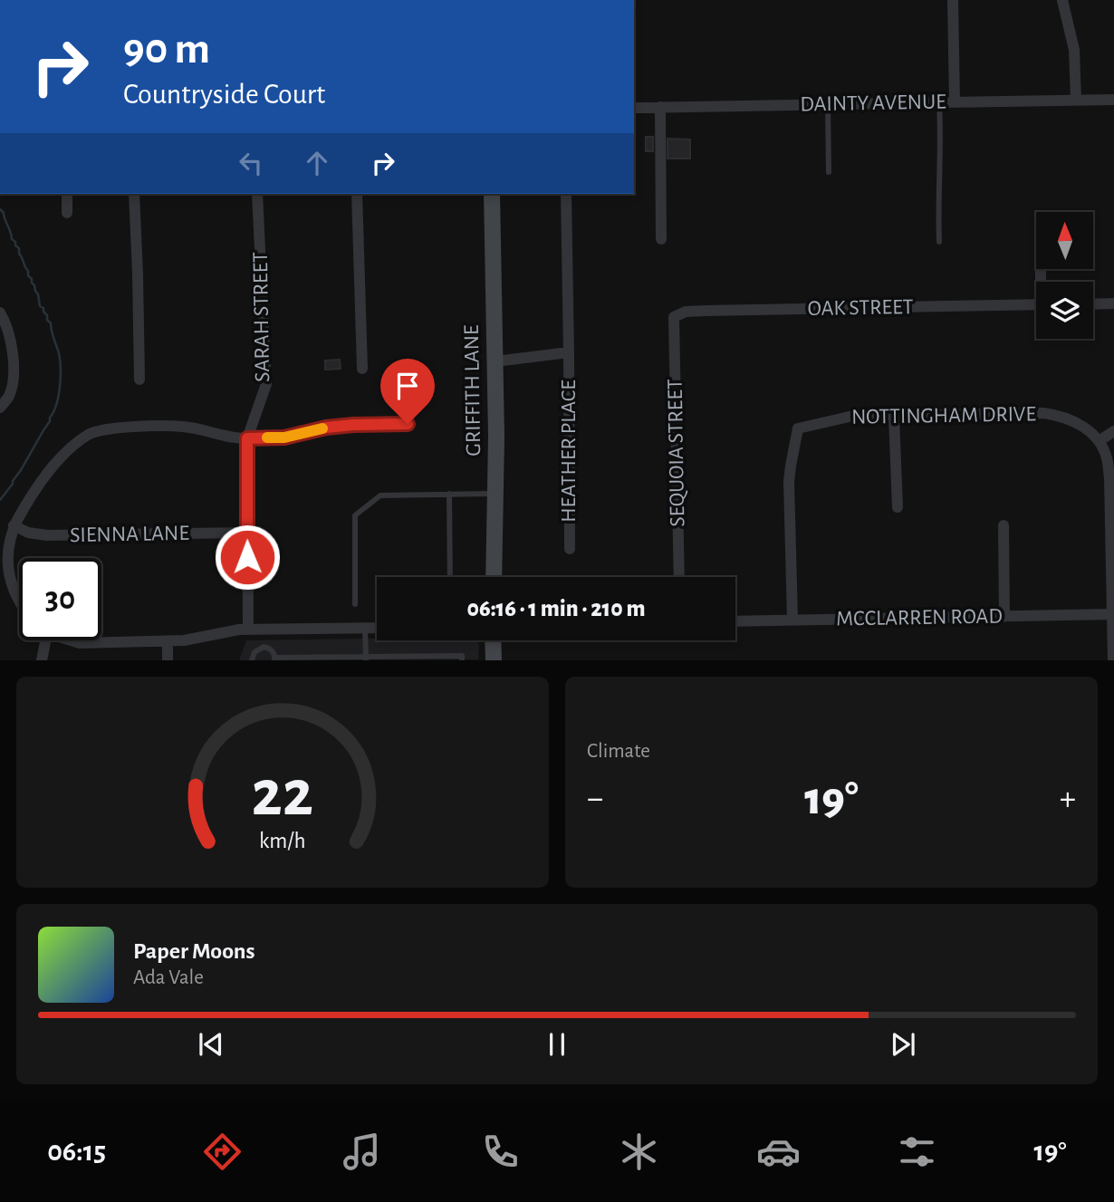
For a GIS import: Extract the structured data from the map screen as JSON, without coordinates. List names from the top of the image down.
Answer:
{
  "streets": {
    "street": [
      "DAINTY AVENUE",
      "OAK STREET",
      "SARAH STREET",
      "GRIFFITH LANE",
      "NOTTINGHAM DRIVE",
      "HEATHER PLACE",
      "SEQUOIA STREET",
      "SIENNA LANE",
      "MCCLARREN ROAD"
    ]
  },
  "crossings": [
    ["OAK STREET", "SEQUOIA STREET"],
    ["SARAH STREET", "SIENNA LANE"],
    ["GRIFFITH LANE", "HEATHER PLACE"],
    ["NOTTINGHAM DRIVE", "MCCLARREN ROAD"]
  ],
  "north": "top",
  "page": {
    "turn": ["90 m", "Countryside Court"],
    "limit": "30",
    "trip": "06:16 · 1 min · 210 m",
    "tile": "Climate",
    "heat": ["−", "19°", "+"],
    "song": ["Paper Moons", "Ada Vale"],
    "tabs": ["06:15", "19°"],
    "gauge": ["22", "km/h"]
  }
}
